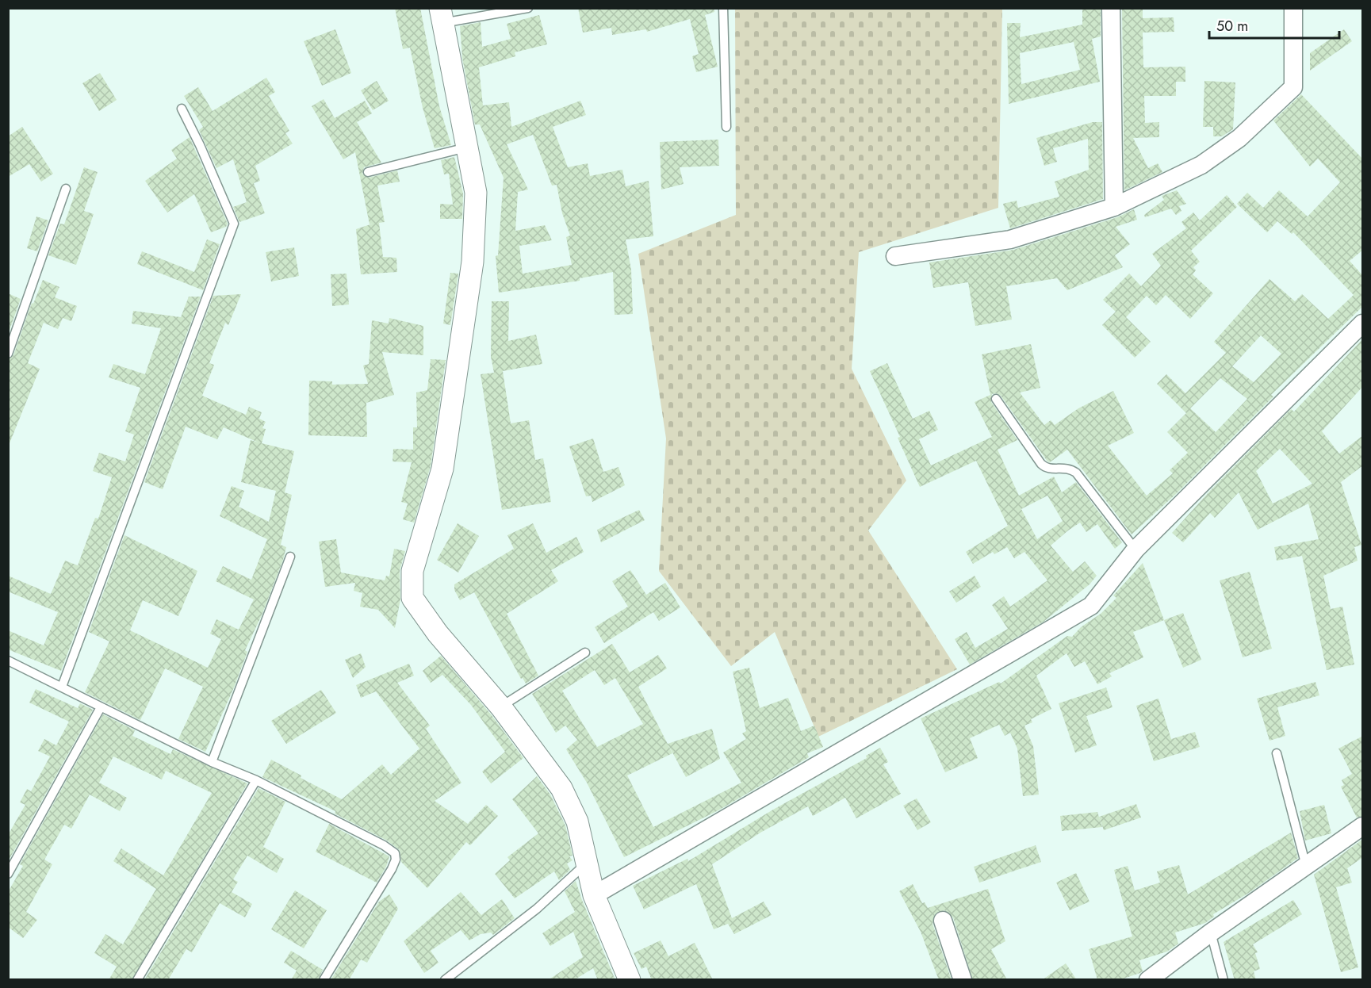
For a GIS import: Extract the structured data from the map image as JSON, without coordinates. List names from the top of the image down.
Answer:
{
  "scale_bar": "50 m"
}
